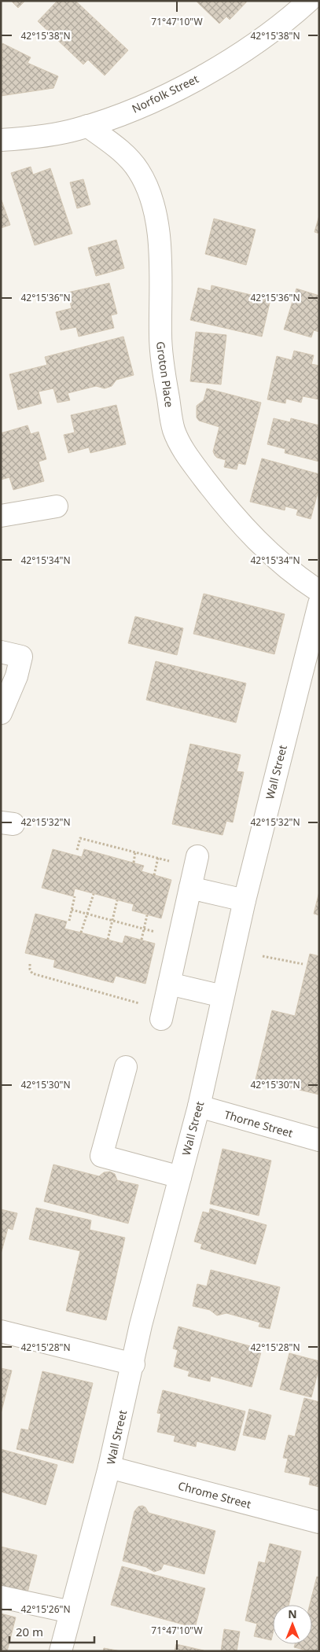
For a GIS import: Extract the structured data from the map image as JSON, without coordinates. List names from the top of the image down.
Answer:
{
  "streets": {
    "street": [
      "Norfolk Street",
      "Groton Place",
      "Wall Street",
      "Thorne Street",
      "Chrome Street"
    ]
  },
  "crossings": [
    ["Norfolk Street", "Groton Place"],
    ["Wall Street", "Thorne Street"],
    ["Wall Street", "Chrome Street"]
  ],
  "scale_bar": "20 m",
  "north": "top",
  "coordinates": [
    "71°47'10\"W",
    "42°15'38\"N",
    "42°15'36\"N",
    "42°15'34\"N",
    "42°15'32\"N",
    "42°15'30\"N",
    "42°15'28\"N",
    "42°15'26\"N"
  ]
}
